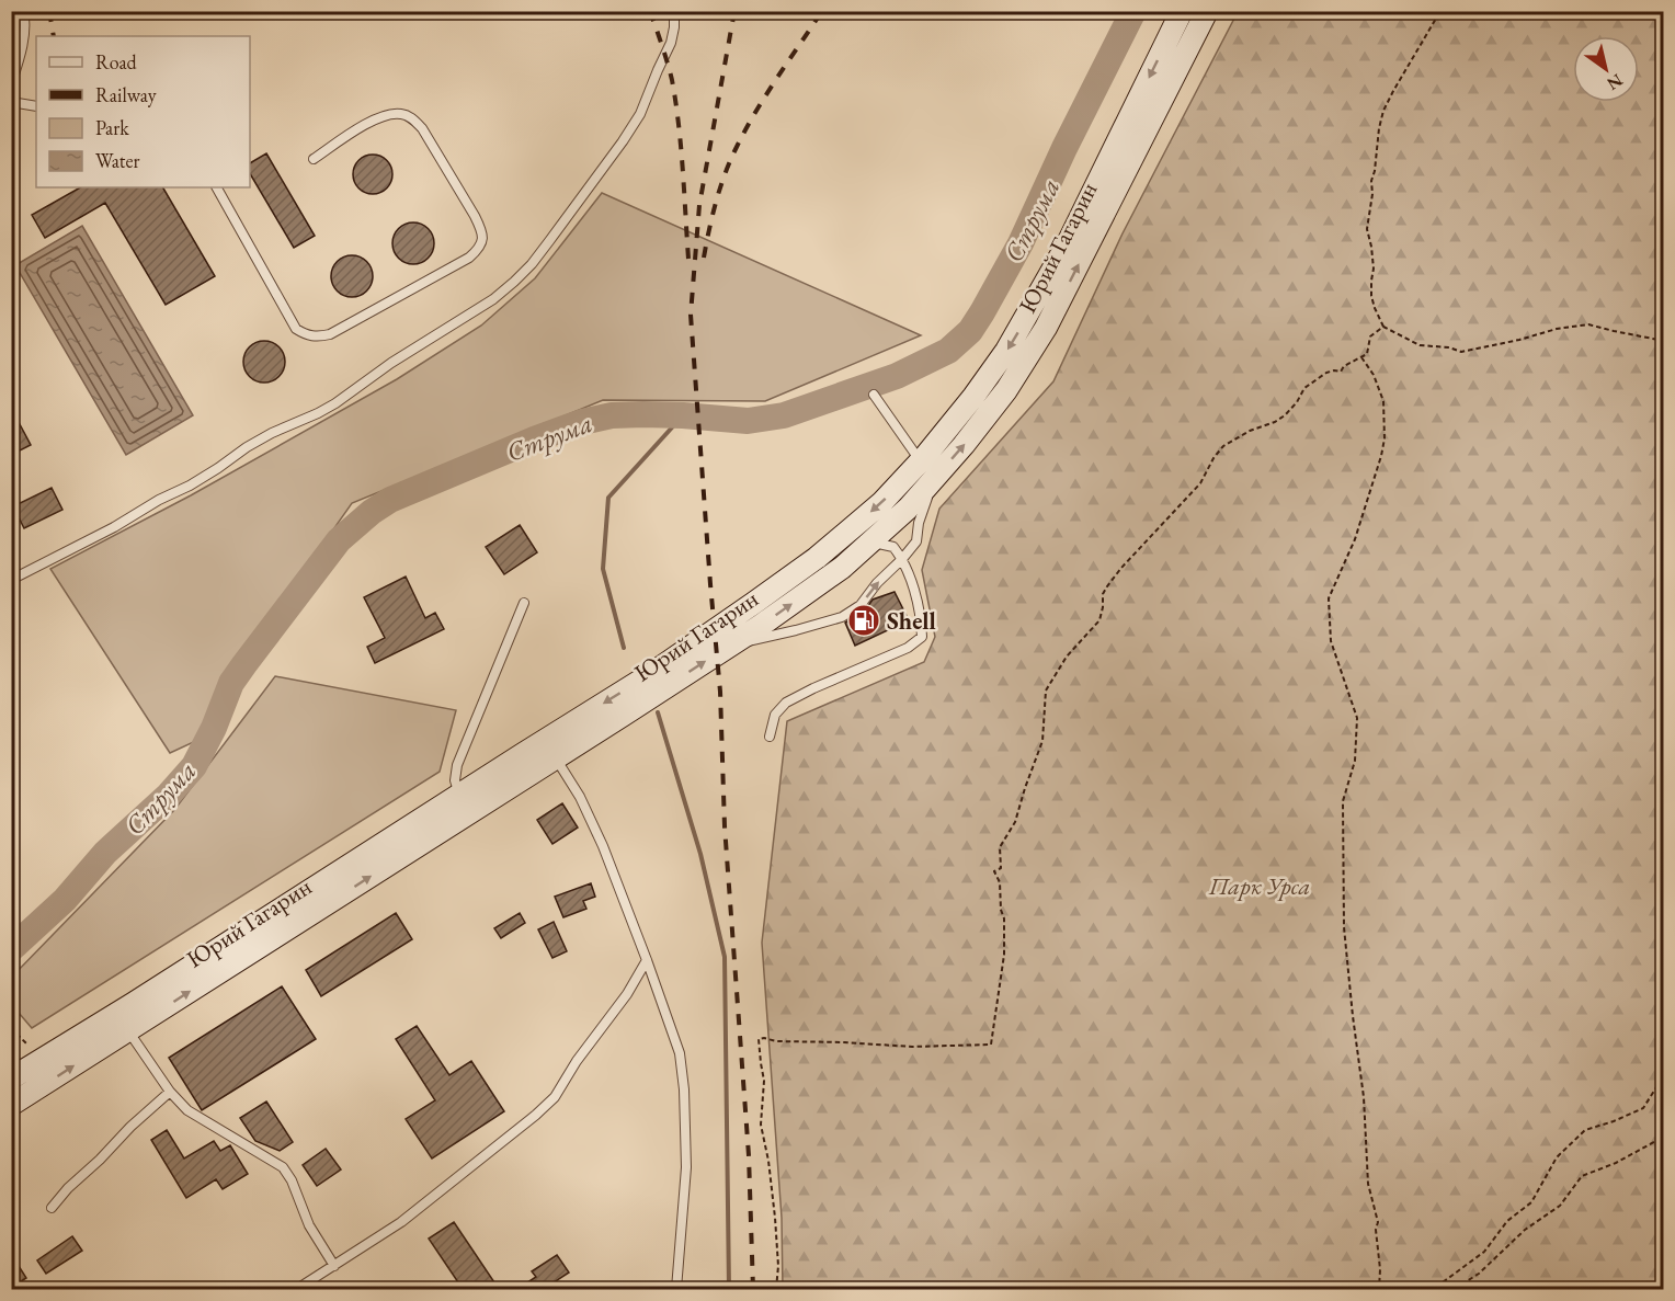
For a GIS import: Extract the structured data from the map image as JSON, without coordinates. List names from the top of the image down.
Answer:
{
  "streets": {
    "street": ["Юрий Гагарин"]
  },
  "water": ["Струма"],
  "parks": ["Парк Урса"],
  "places": {
    "fuel station": ["Shell"]
  },
  "legend": [
    "Road",
    "Railway",
    "Park",
    "Water"
  ],
  "north": "bottom right"
}
